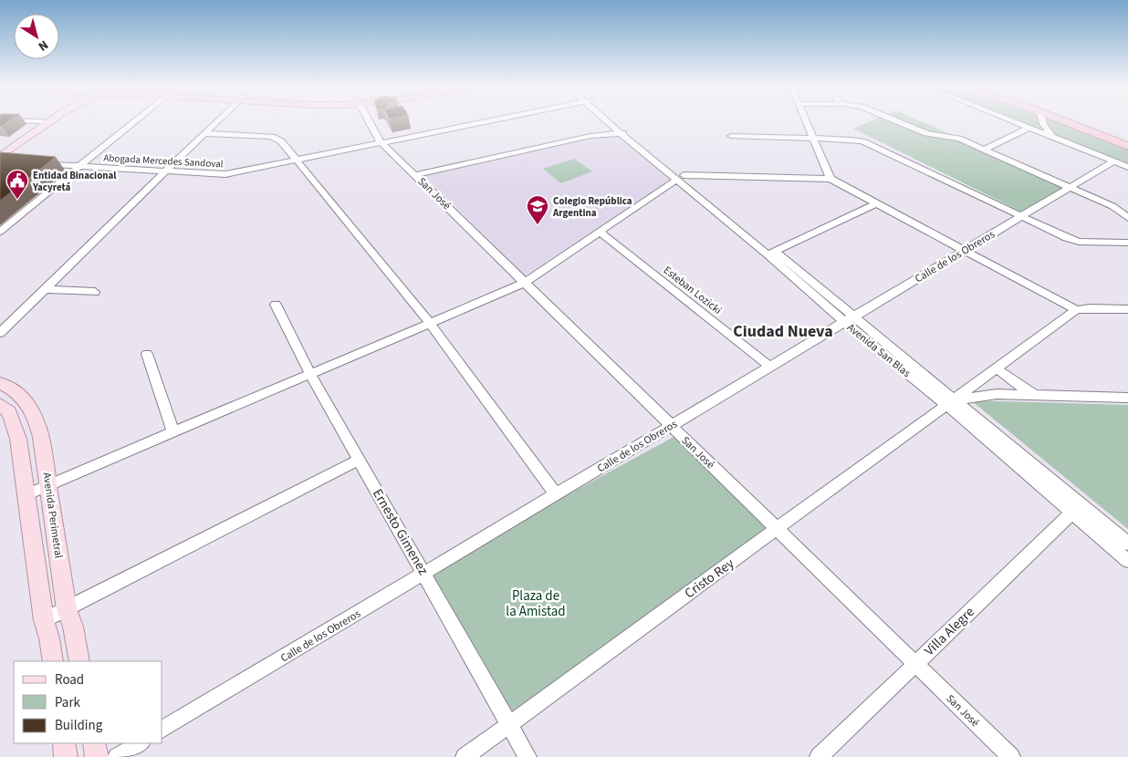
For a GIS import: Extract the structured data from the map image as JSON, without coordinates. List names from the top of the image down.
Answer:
{
  "streets": {
    "main road": ["Avenida Perimetral"],
    "street": [
      "Abogada Mercedes Sandoval",
      "San José",
      "Calle de los Obreros",
      "Esteban Lozicki",
      "Avenida San Blas",
      "Ernesto Gimenez",
      "Cristo Rey",
      "Villa Alegre"
    ]
  },
  "crossings": [
    ["Abogada Mercedes Sandoval", "San José"],
    ["San José", "Calle de los Obreros"],
    ["San José", "Cristo Rey"],
    ["San José", "Villa Alegre"],
    ["Calle de los Obreros", "Esteban Lozicki"],
    ["Calle de los Obreros", "Avenida San Blas"],
    ["Calle de los Obreros", "Ernesto Gimenez"],
    ["Avenida San Blas", "Cristo Rey"],
    ["Avenida San Blas", "Villa Alegre"],
    ["Ernesto Gimenez", "Cristo Rey"]
  ],
  "districts": ["Ciudad Nueva"],
  "parks": ["Plaza de la Amistad"],
  "places": {
    "public building": ["Entidad Binacional Yacyretá"],
    "school or university": ["Colegio República Argentina"]
  },
  "legend": ["Road", "Park", "Building"],
  "north": "bottom right"
}
